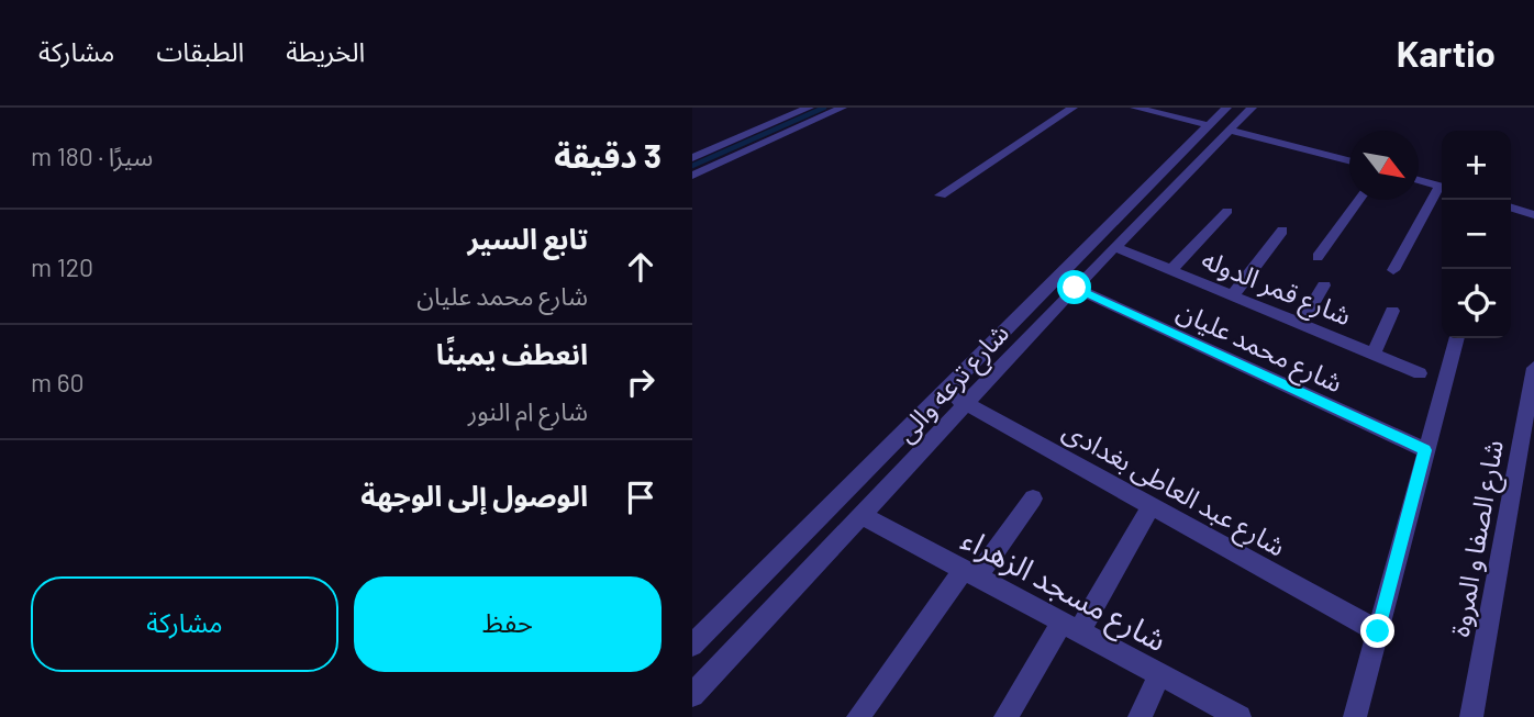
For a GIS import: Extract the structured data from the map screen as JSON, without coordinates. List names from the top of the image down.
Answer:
{
  "streets": {
    "street": [
      "شارع قمر الدوله",
      "شارع محمد عليان",
      "شارع ترعه والى",
      "شارع عبد العاطى بغدادى",
      "شارع الصفا و المروة",
      "شارع مسجد الزهراء"
    ]
  },
  "crossings": [
    ["شارع قمر الدوله", "شارع ترعه والى"],
    ["شارع محمد عليان", "شارع ترعه والى"],
    ["شارع ترعه والى", "شارع عبد العاطى بغدادى"],
    ["شارع ترعه والى", "شارع مسجد الزهراء"]
  ],
  "north": "bottom right",
  "page": {
    "header": "Kartio",
    "nav": ["الخريطة", "الطبقات", "مشاركة"],
    "heading": ["3 دقيقة", "سيرًا · 180 m"],
    "map_buttons": ["+", "−"],
    "list": [
      ["تابع السير", "شارع محمد عليان", "120 m"],
      ["انعطف يمينًا", "شارع ام النور", "60 m"],
      "الوصول إلى الوجهة"
    ],
    "buttons": ["حفظ", "مشاركة"]
  }
}
